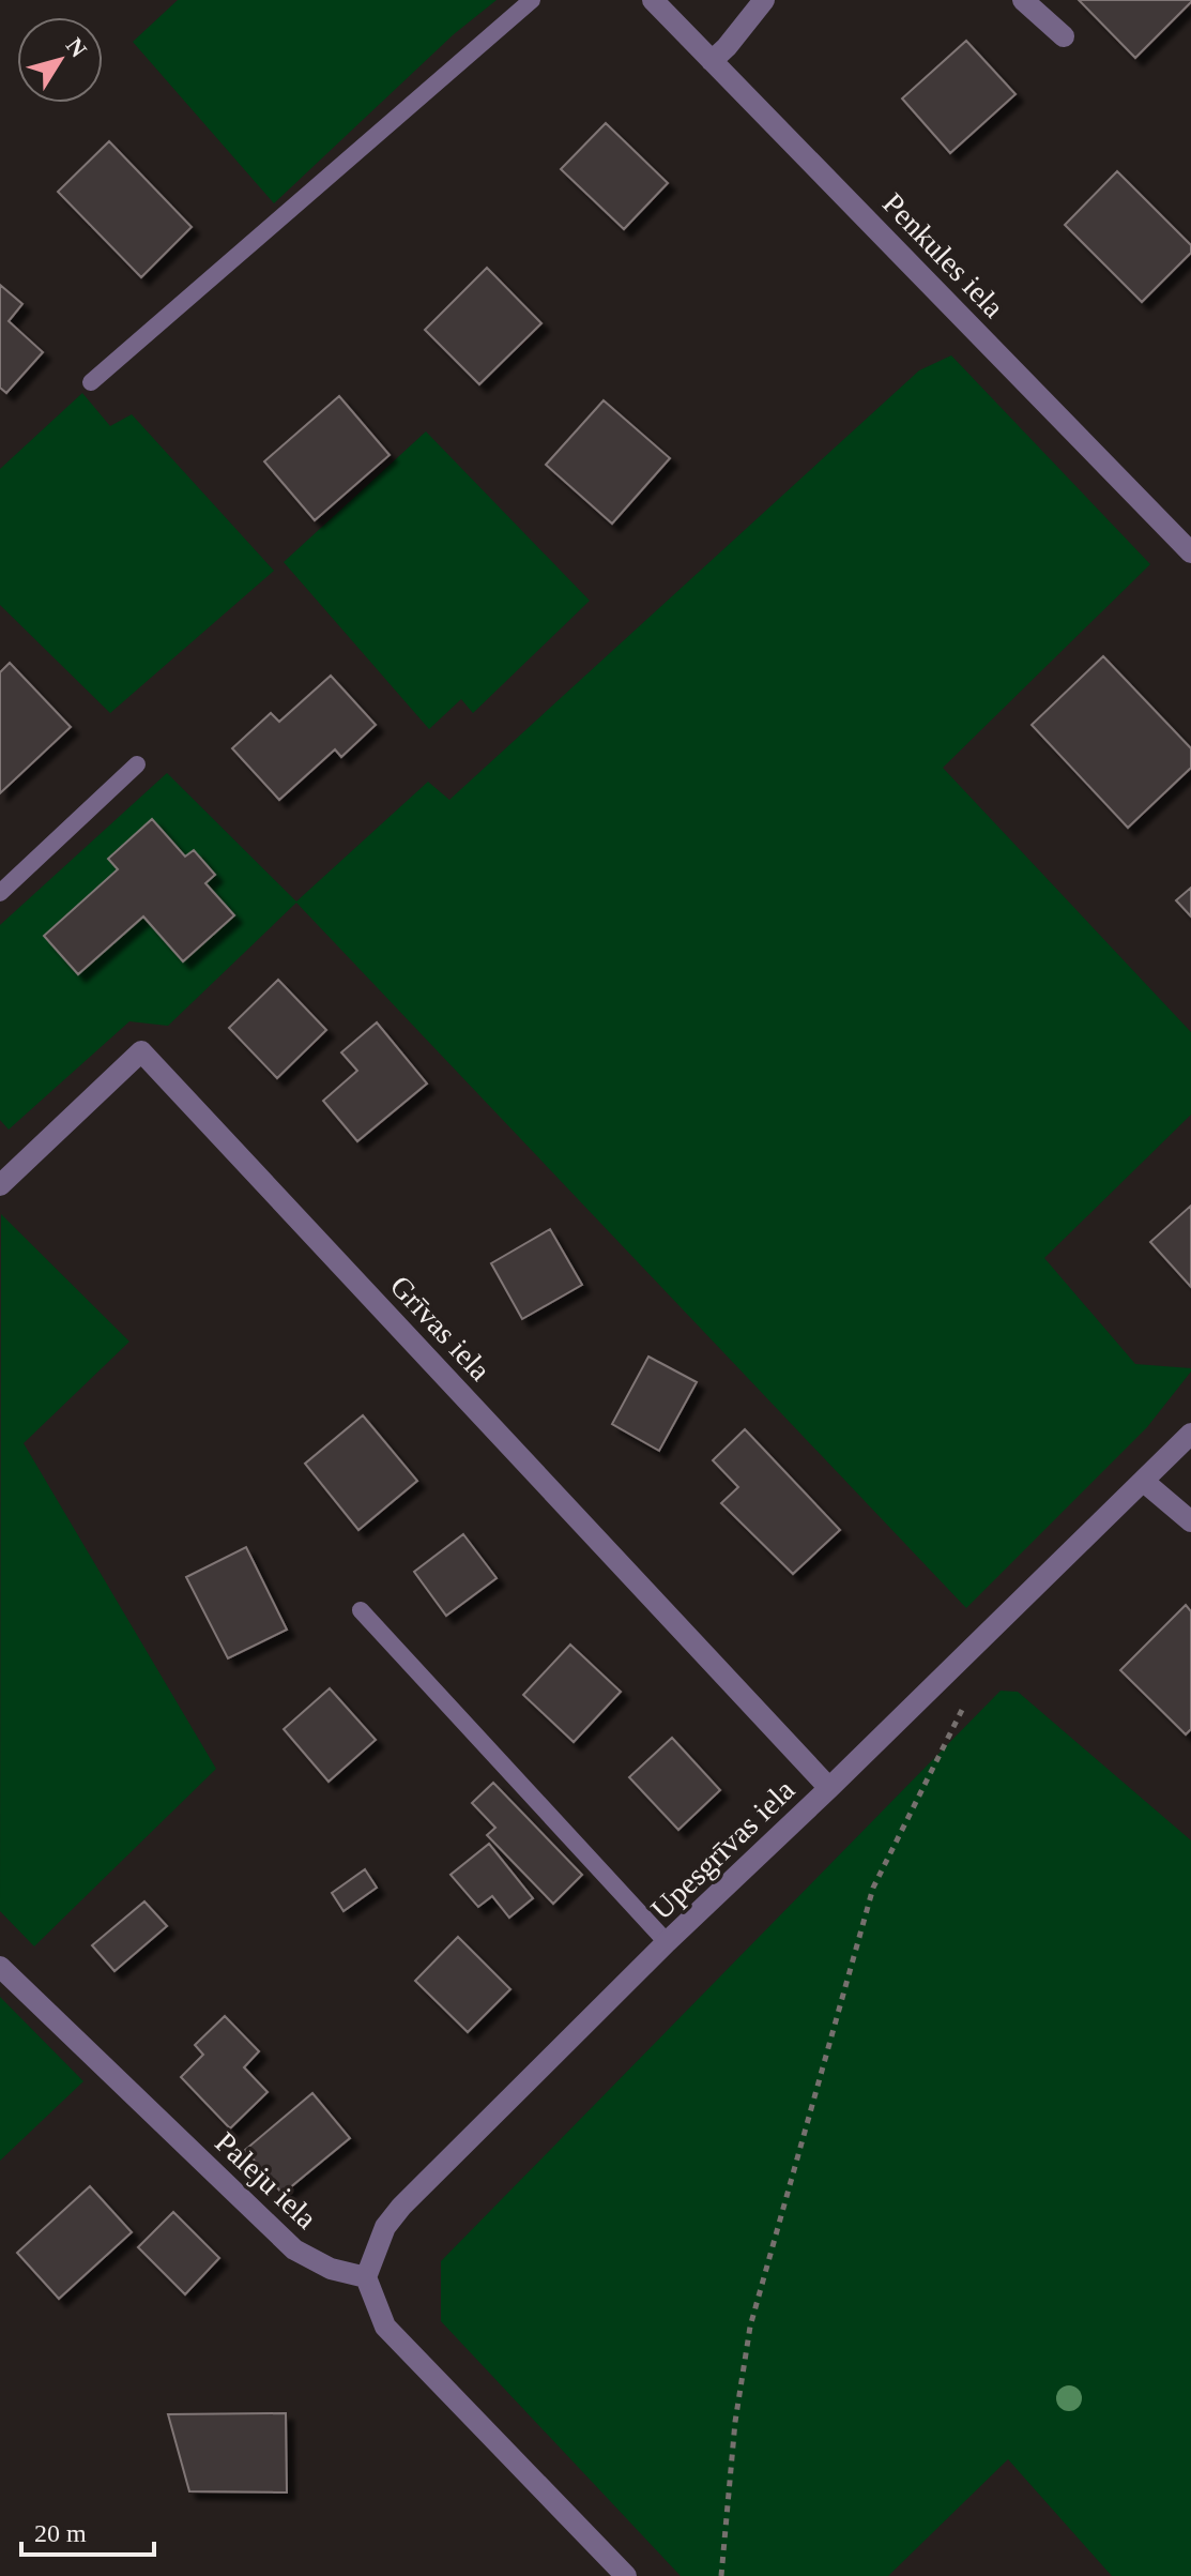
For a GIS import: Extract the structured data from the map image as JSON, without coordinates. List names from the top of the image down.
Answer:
{
  "streets": {
    "street": [
      "Penkules iela",
      "Grīvas iela",
      "Upesgrīvas iela",
      "Paleju iela"
    ]
  },
  "crossings": [
    ["Grīvas iela", "Upesgrīvas iela"],
    ["Upesgrīvas iela", "Paleju iela"]
  ],
  "scale_bar": "20 m",
  "north": "top right"
}
